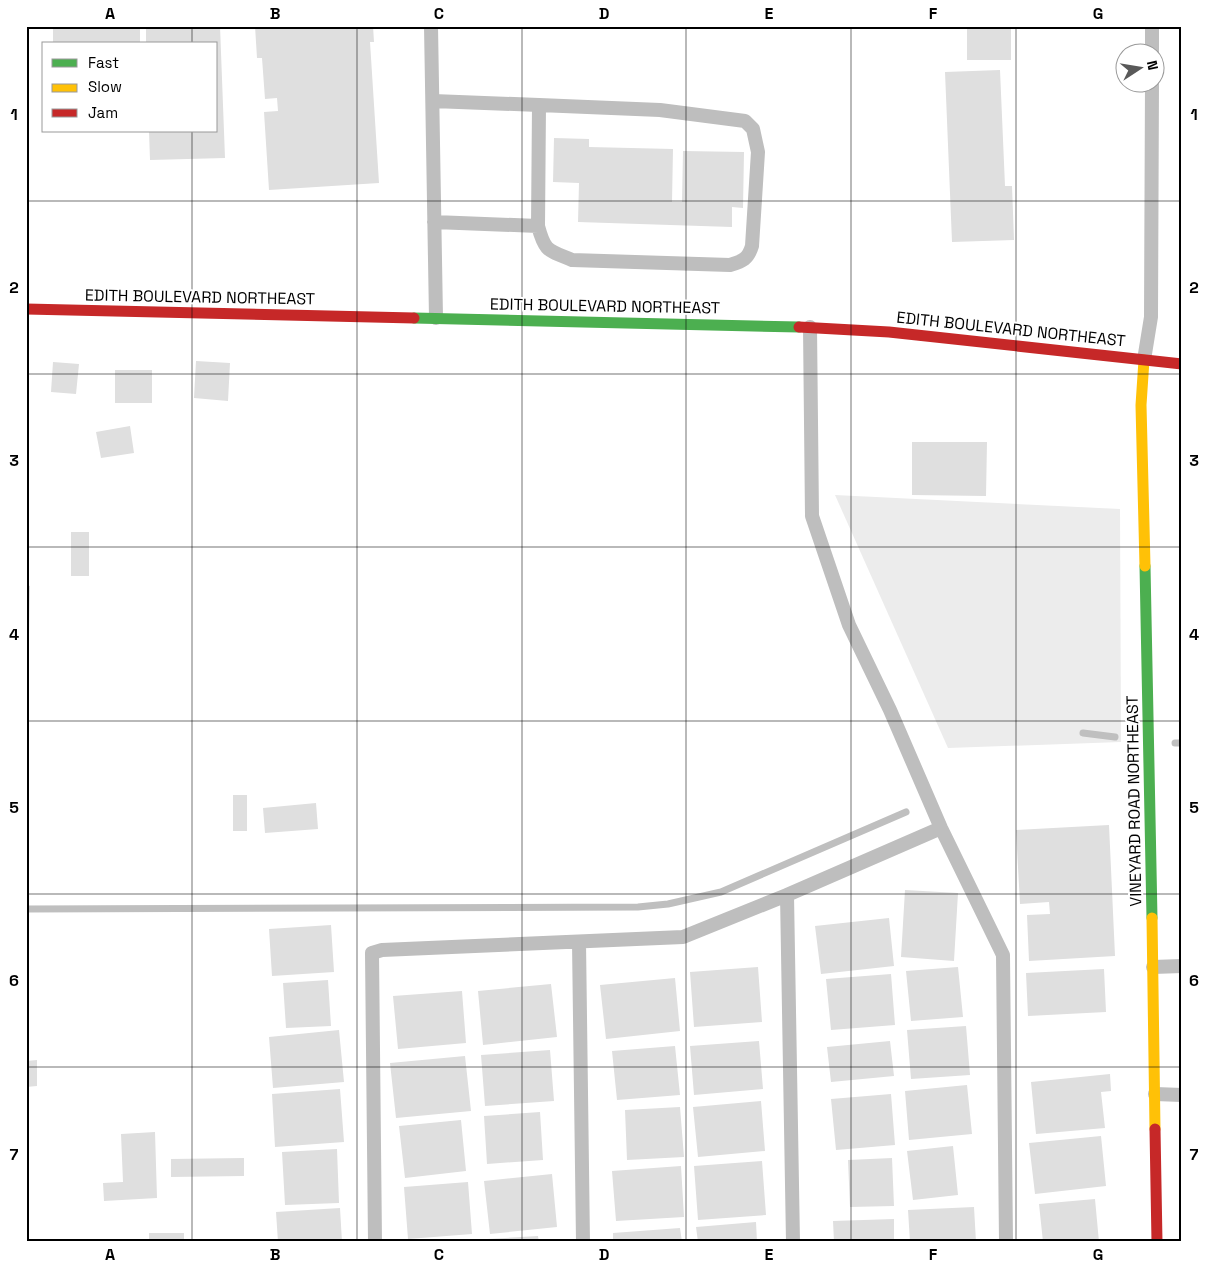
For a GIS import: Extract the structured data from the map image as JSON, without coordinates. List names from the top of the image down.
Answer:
{
  "streets": {
    "street": ["EDITH BOULEVARD NORTHEAST", "VINEYARD ROAD NORTHEAST"]
  },
  "crossings": [
    ["EDITH BOULEVARD NORTHEAST", "VINEYARD ROAD NORTHEAST"]
  ],
  "legend": ["Fast", "Slow", "Jam"],
  "north": "right",
  "grid": {
    "columns": [
      "A",
      "B",
      "C",
      "D",
      "E",
      "F",
      "G"
    ],
    "rows": [
      "1",
      "2",
      "3",
      "4",
      "5",
      "6",
      "7"
    ]
  }
}
